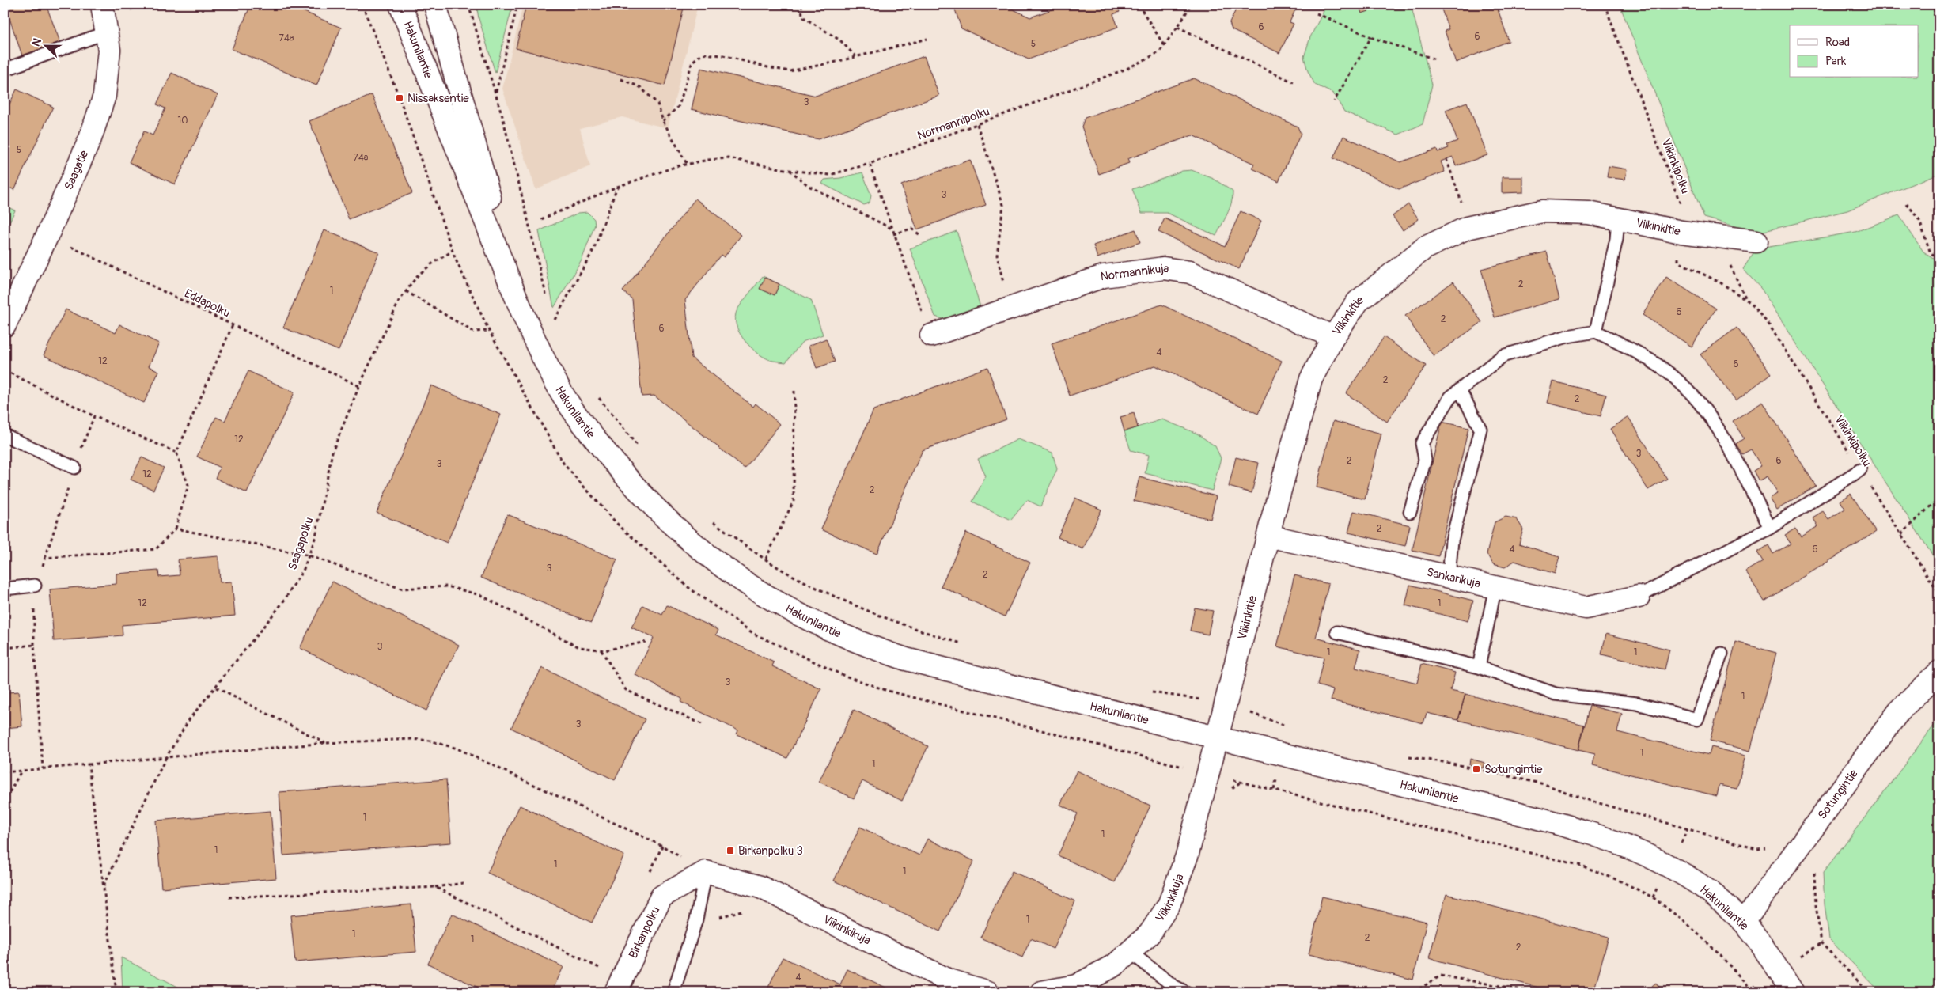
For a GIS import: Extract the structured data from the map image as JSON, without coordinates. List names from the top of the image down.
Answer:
{
  "streets": {
    "street": [
      "Hakunilantie",
      "Saagatie",
      "Viikinkitie",
      "Normannikuja",
      "Sankarikuja",
      "Sotungintie",
      "Viikinkikuja",
      "Birkanpolku"
    ],
    "path": [
      "Normannipolku",
      "Viikinkipolku",
      "Eddapolku",
      "Saagapolku"
    ]
  },
  "crossings": [
    ["Hakunilantie", "Viikinkitie"],
    ["Hakunilantie", "Sotungintie"],
    ["Hakunilantie", "Viikinkikuja"],
    ["Viikinkipolku", "Viikinkitie"],
    ["Saagatie", "Eddapolku"],
    ["Viikinkitie", "Normannikuja"],
    ["Viikinkitie", "Sankarikuja"],
    ["Viikinkitie", "Viikinkikuja"],
    ["Eddapolku", "Saagapolku"],
    ["Viikinkikuja", "Birkanpolku"]
  ],
  "places": {
    "transit": ["Nissaksentie", "Sotungintie", "Birkanpolku 3"]
  },
  "house_numbers": [
    "6",
    "6",
    "74a",
    "5",
    "3",
    "10",
    "5",
    "74a",
    "3",
    "2",
    "1",
    "6",
    "2",
    "6",
    "4",
    "12",
    "6",
    "2",
    "2",
    "12",
    "3",
    "2",
    "6",
    "3",
    "12",
    "2",
    "2",
    "4",
    "6",
    "3",
    "2",
    "12",
    "1",
    "3",
    "1",
    "1",
    "3",
    "1",
    "3",
    "1",
    "1",
    "1",
    "1",
    "1",
    "1",
    "1",
    "1",
    "1",
    "2",
    "1",
    "2",
    "4"
  ],
  "legend": ["Road", "Park"],
  "north": "left"
}
